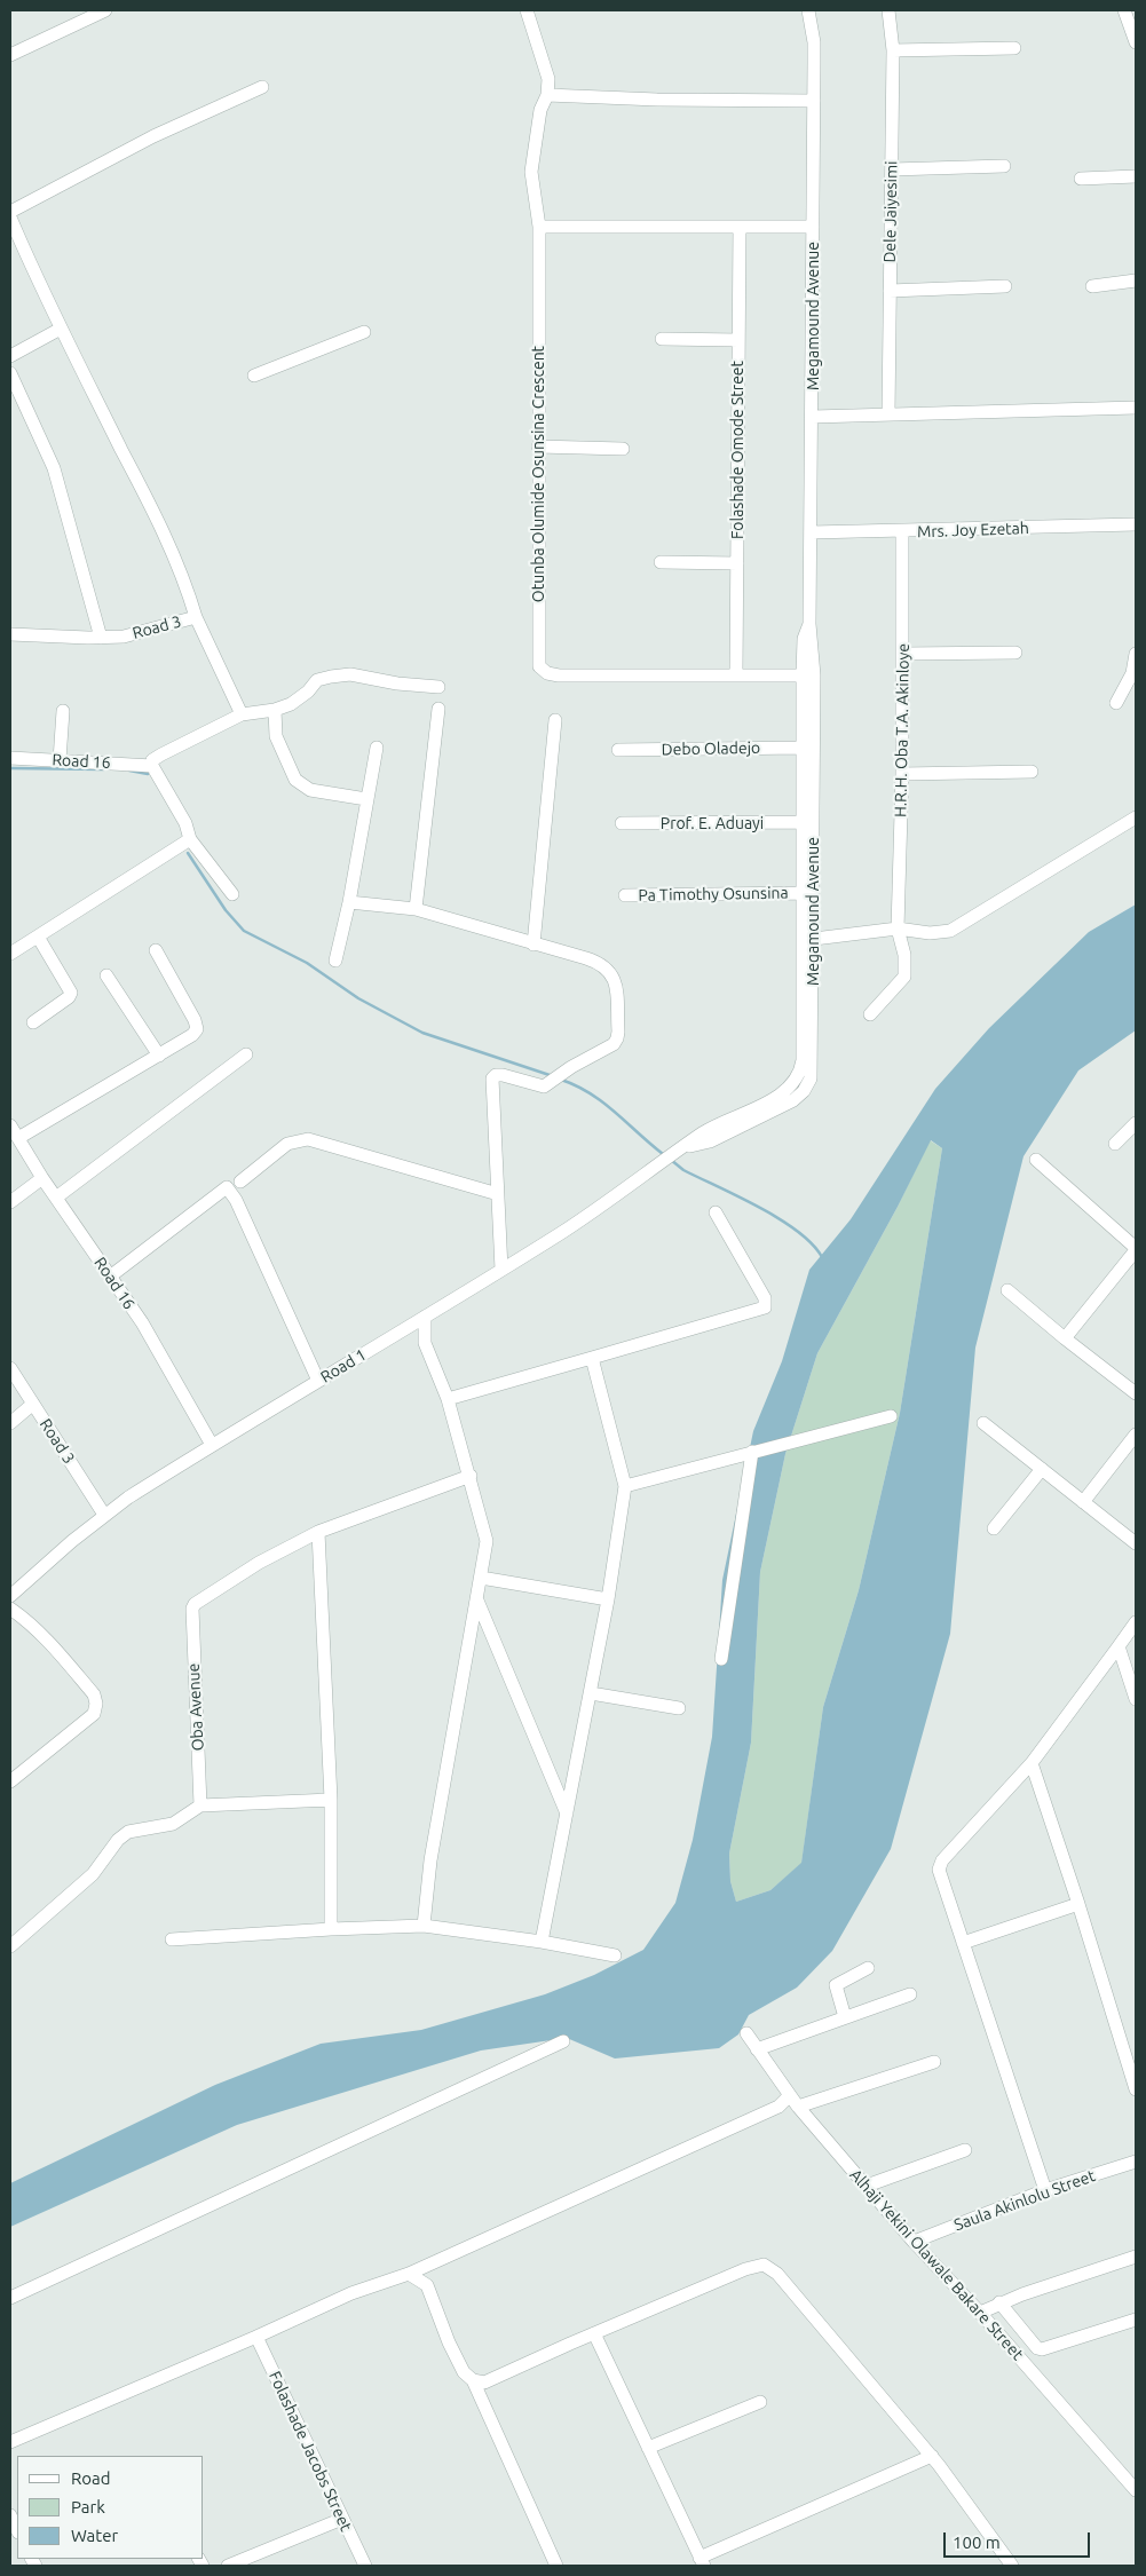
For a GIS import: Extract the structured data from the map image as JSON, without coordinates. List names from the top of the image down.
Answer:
{
  "streets": {
    "street": [
      "Dele Jaiyesimi",
      "Megamound Avenue",
      "Folashade Omode Street",
      "Otunba Olumide Osunsina Crescent",
      "Mrs. Joy Ezetah",
      "Road 3",
      "H.R.H. Oba T.A. Akinloye",
      "Debo Oladejo",
      "Road 16",
      "Prof. E. Aduayi",
      "Pa Timothy Osunsina",
      "Road 1",
      "Oba Avenue",
      "Saula Akinlolu Street",
      "Alhaji Yekini Olawale Bakare Street",
      "Folashade Jacobs Street"
    ]
  },
  "crossings": [
    ["Megamound Avenue", "Otunba Olumide Osunsina Crescent"],
    ["Megamound Avenue", "Mrs. Joy Ezetah"],
    ["Megamound Avenue", "Debo Oladejo"],
    ["Megamound Avenue", "Prof. E. Aduayi"],
    ["Megamound Avenue", "Pa Timothy Osunsina"],
    ["Megamound Avenue", "Road 1"],
    ["Folashade Omode Street", "Otunba Olumide Osunsina Crescent"],
    ["Mrs. Joy Ezetah", "H.R.H. Oba T.A. Akinloye"],
    ["Road 3", "Road 1"],
    ["Road 16", "Road 1"],
    ["Saula Akinlolu Street", "Alhaji Yekini Olawale Bakare Street"]
  ],
  "legend": ["Road", "Park", "Water"],
  "scale_bar": "100 m"
}
